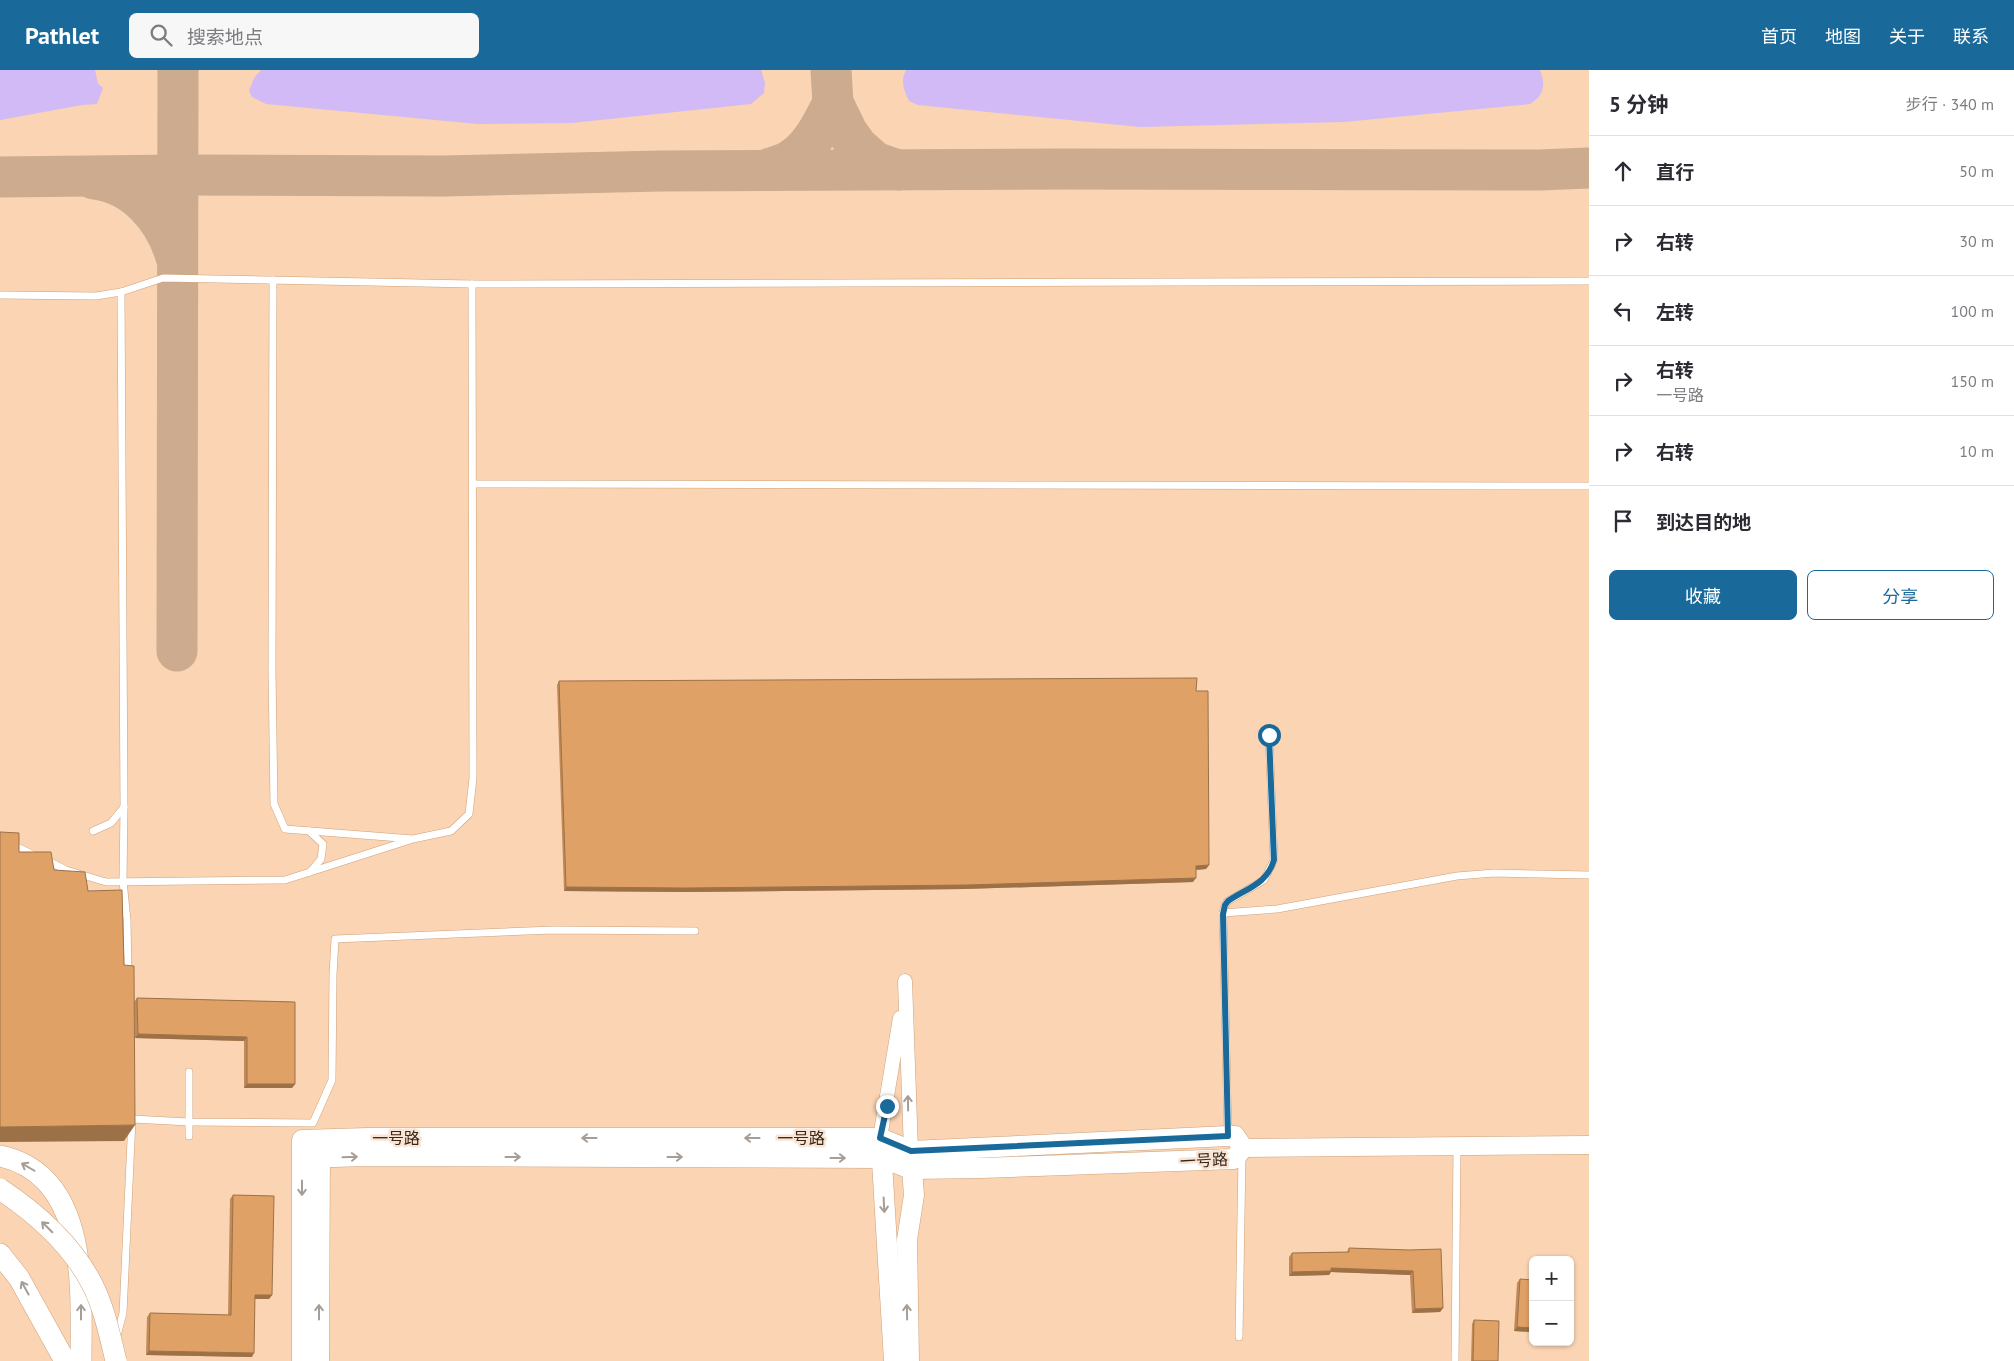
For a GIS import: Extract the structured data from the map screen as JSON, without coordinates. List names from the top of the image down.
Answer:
{
  "streets": {
    "main road": ["一号路"]
  },
  "page": {
    "header": "Pathlet",
    "search": "搜索地点",
    "nav": [
      "首页",
      "地图",
      "关于",
      "联系"
    ],
    "heading": ["5 分钟", "步行 · 340 m"],
    "list": [
      ["直行", "50 m"],
      ["右转", "30 m"],
      ["左转", "100 m"],
      ["右转", "一号路", "150 m"],
      ["右转", "10 m"],
      "到达目的地"
    ],
    "buttons": ["收藏", "分享"],
    "map_buttons": ["+", "−"]
  }
}
